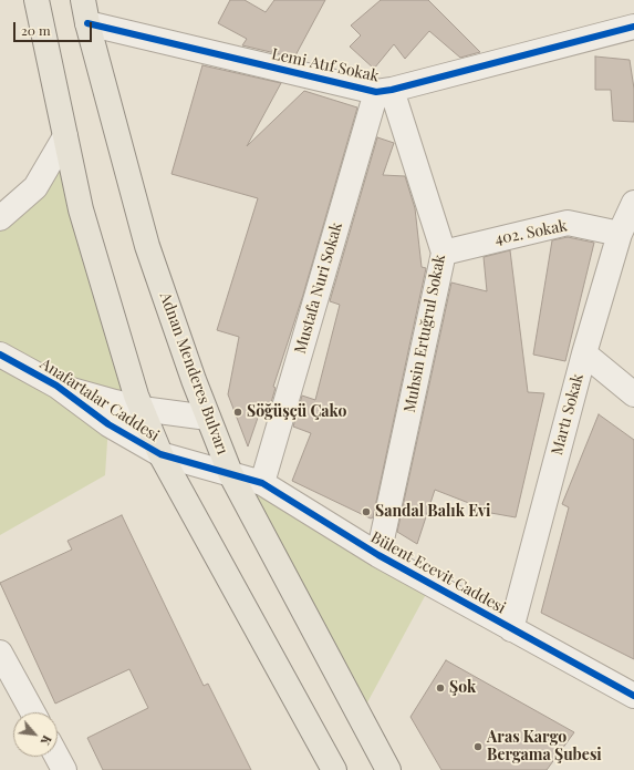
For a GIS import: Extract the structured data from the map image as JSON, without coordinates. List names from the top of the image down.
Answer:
{
  "streets": {
    "main road": ["Adnan Menderes Bulvarı"],
    "street": [
      "Lemi Atıf Sokak",
      "402. Sokak",
      "Mustafa Nuri Sokak",
      "Muhsin Ertuğrul Sokak",
      "Anafartalar Caddesi",
      "Martı Sokak",
      "Bülent Ecevit Caddesi"
    ]
  },
  "crossings": [
    ["Lemi Atıf Sokak", "Mustafa Nuri Sokak"],
    ["Lemi Atıf Sokak", "Muhsin Ertuğrul Sokak"],
    ["Lemi Atıf Sokak", "Adnan Menderes Bulvarı"],
    ["402. Sokak", "Muhsin Ertuğrul Sokak"],
    ["402. Sokak", "Martı Sokak"],
    ["Mustafa Nuri Sokak", "Muhsin Ertuğrul Sokak"],
    ["Mustafa Nuri Sokak", "Bülent Ecevit Caddesi"],
    ["Muhsin Ertuğrul Sokak", "Bülent Ecevit Caddesi"],
    ["Adnan Menderes Bulvarı", "Anafartalar Caddesi"],
    ["Adnan Menderes Bulvarı", "Bülent Ecevit Caddesi"],
    ["Anafartalar Caddesi", "Bülent Ecevit Caddesi"],
    ["Martı Sokak", "Bülent Ecevit Caddesi"]
  ],
  "places": [
    "Söğüşçü Çako",
    "Sandal Balık Evi",
    "Şok",
    "Aras Kargo Bergama Şubesi"
  ],
  "scale_bar": "20 m",
  "north": "bottom right"
}
